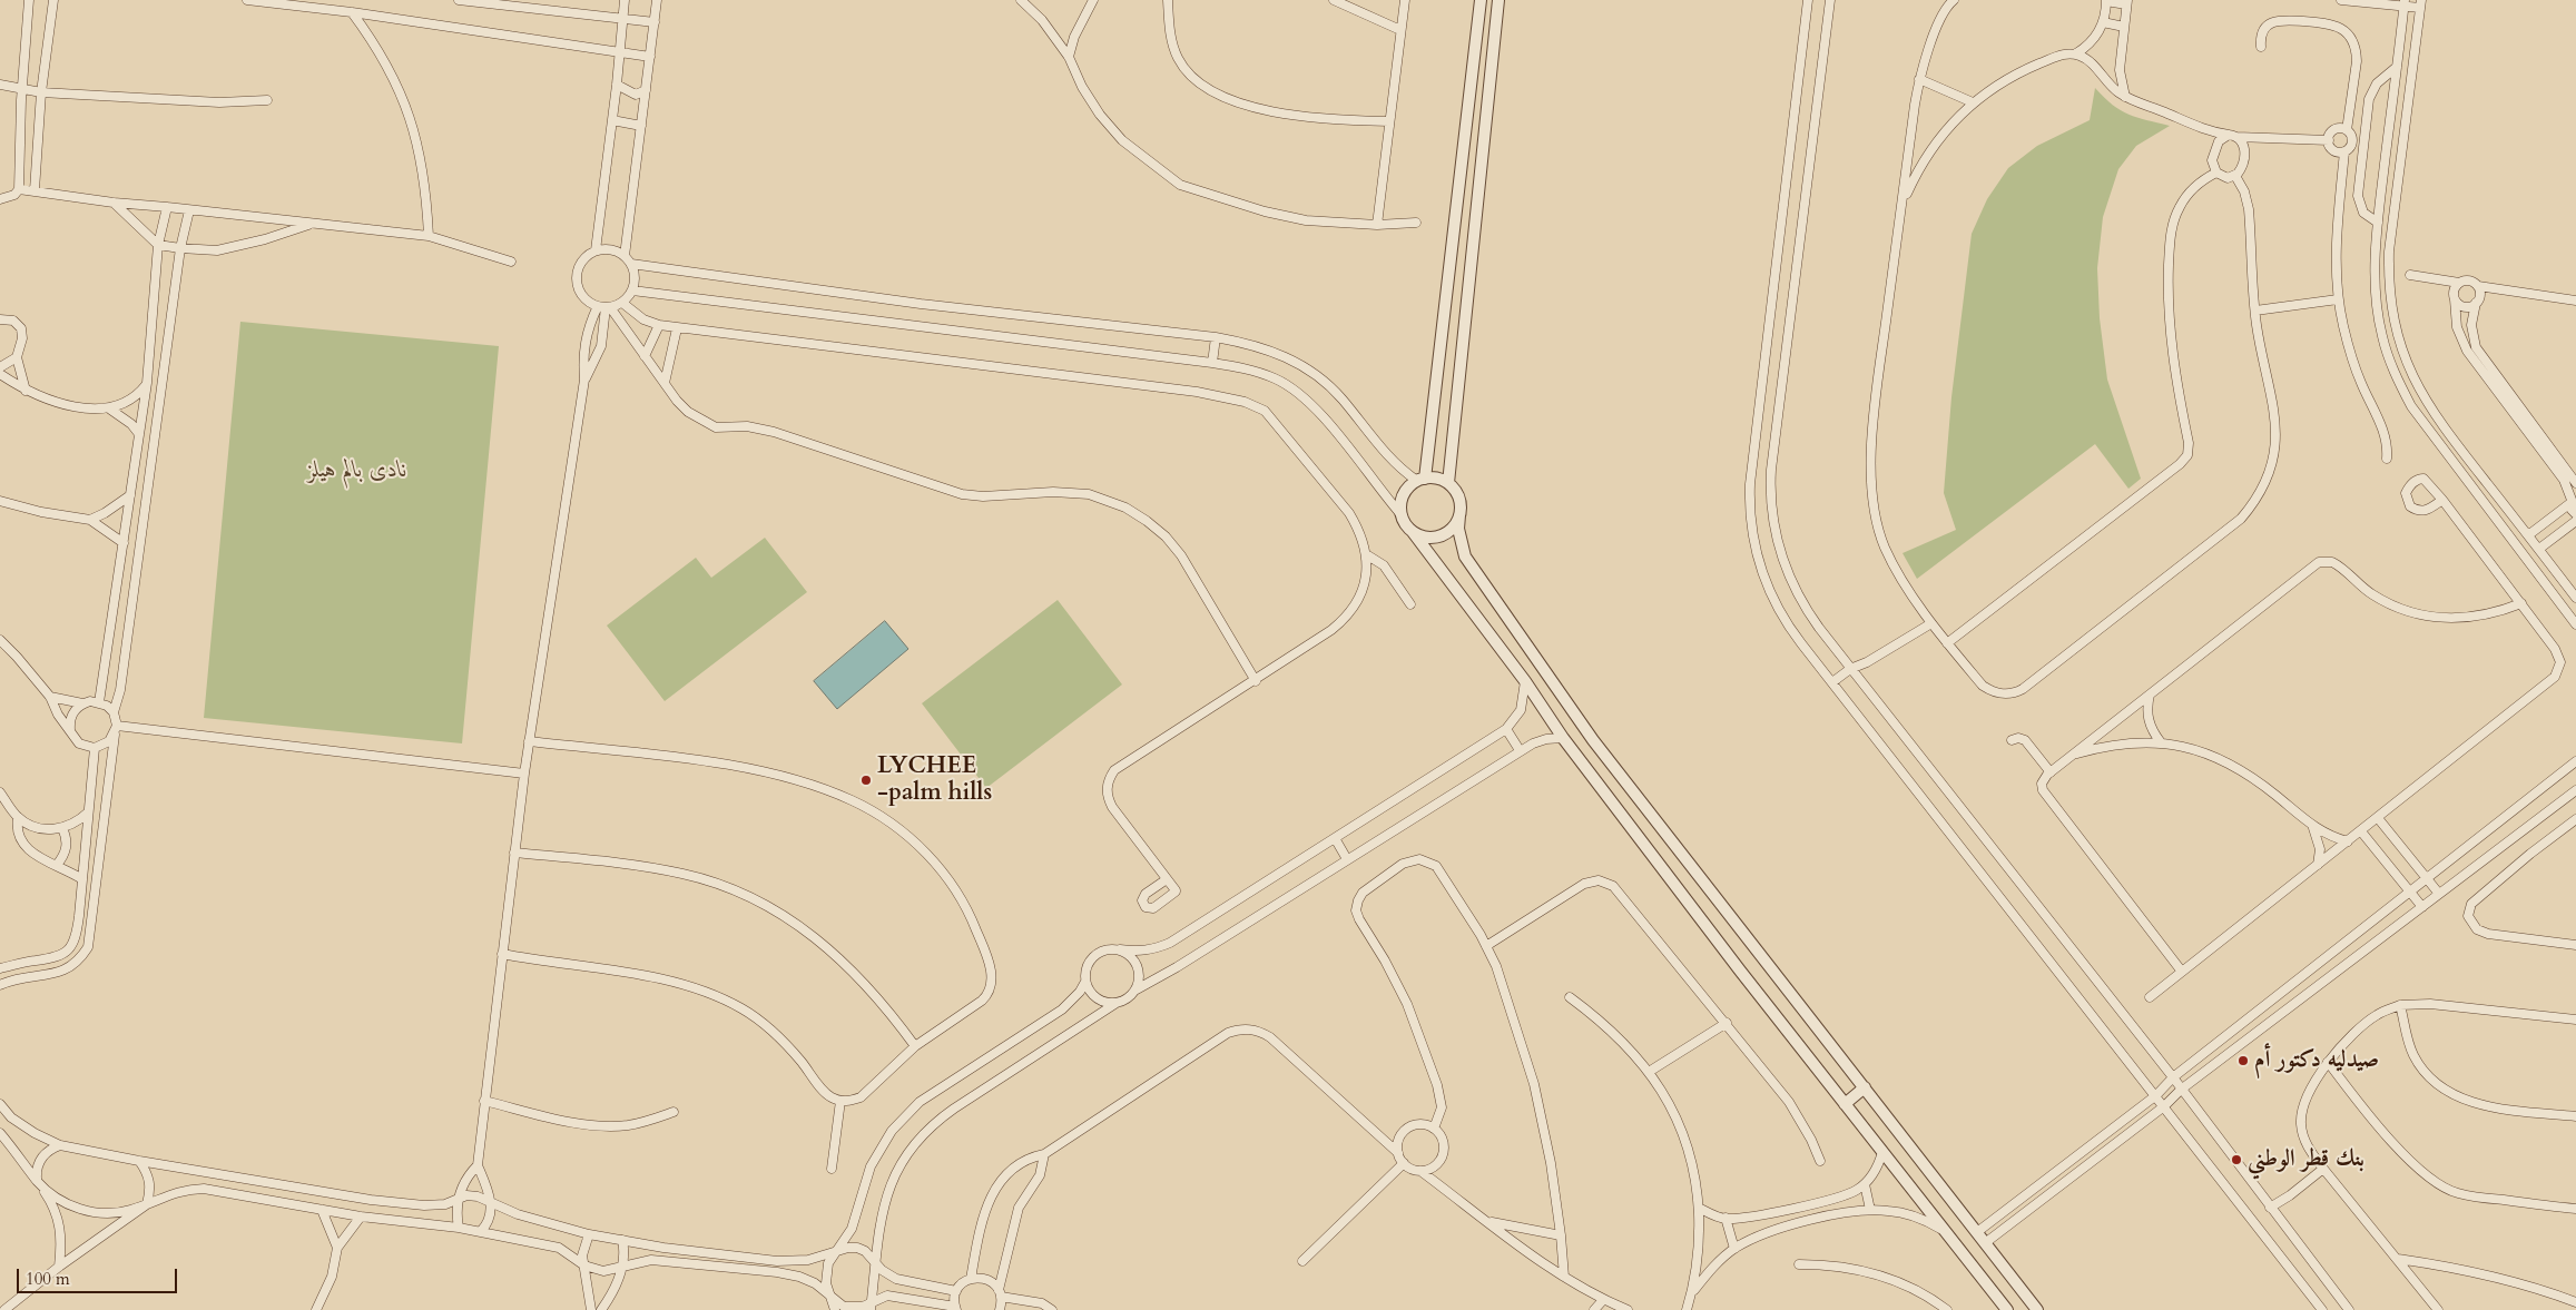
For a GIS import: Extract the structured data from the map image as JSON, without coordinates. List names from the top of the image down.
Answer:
{
  "parks": ["نادى بالم هيلز"],
  "places": ["LYCHEE -palm hills", "صيدليه دكتور أم", "بنك قطر الوطني"],
  "scale_bar": "100 m"
}
